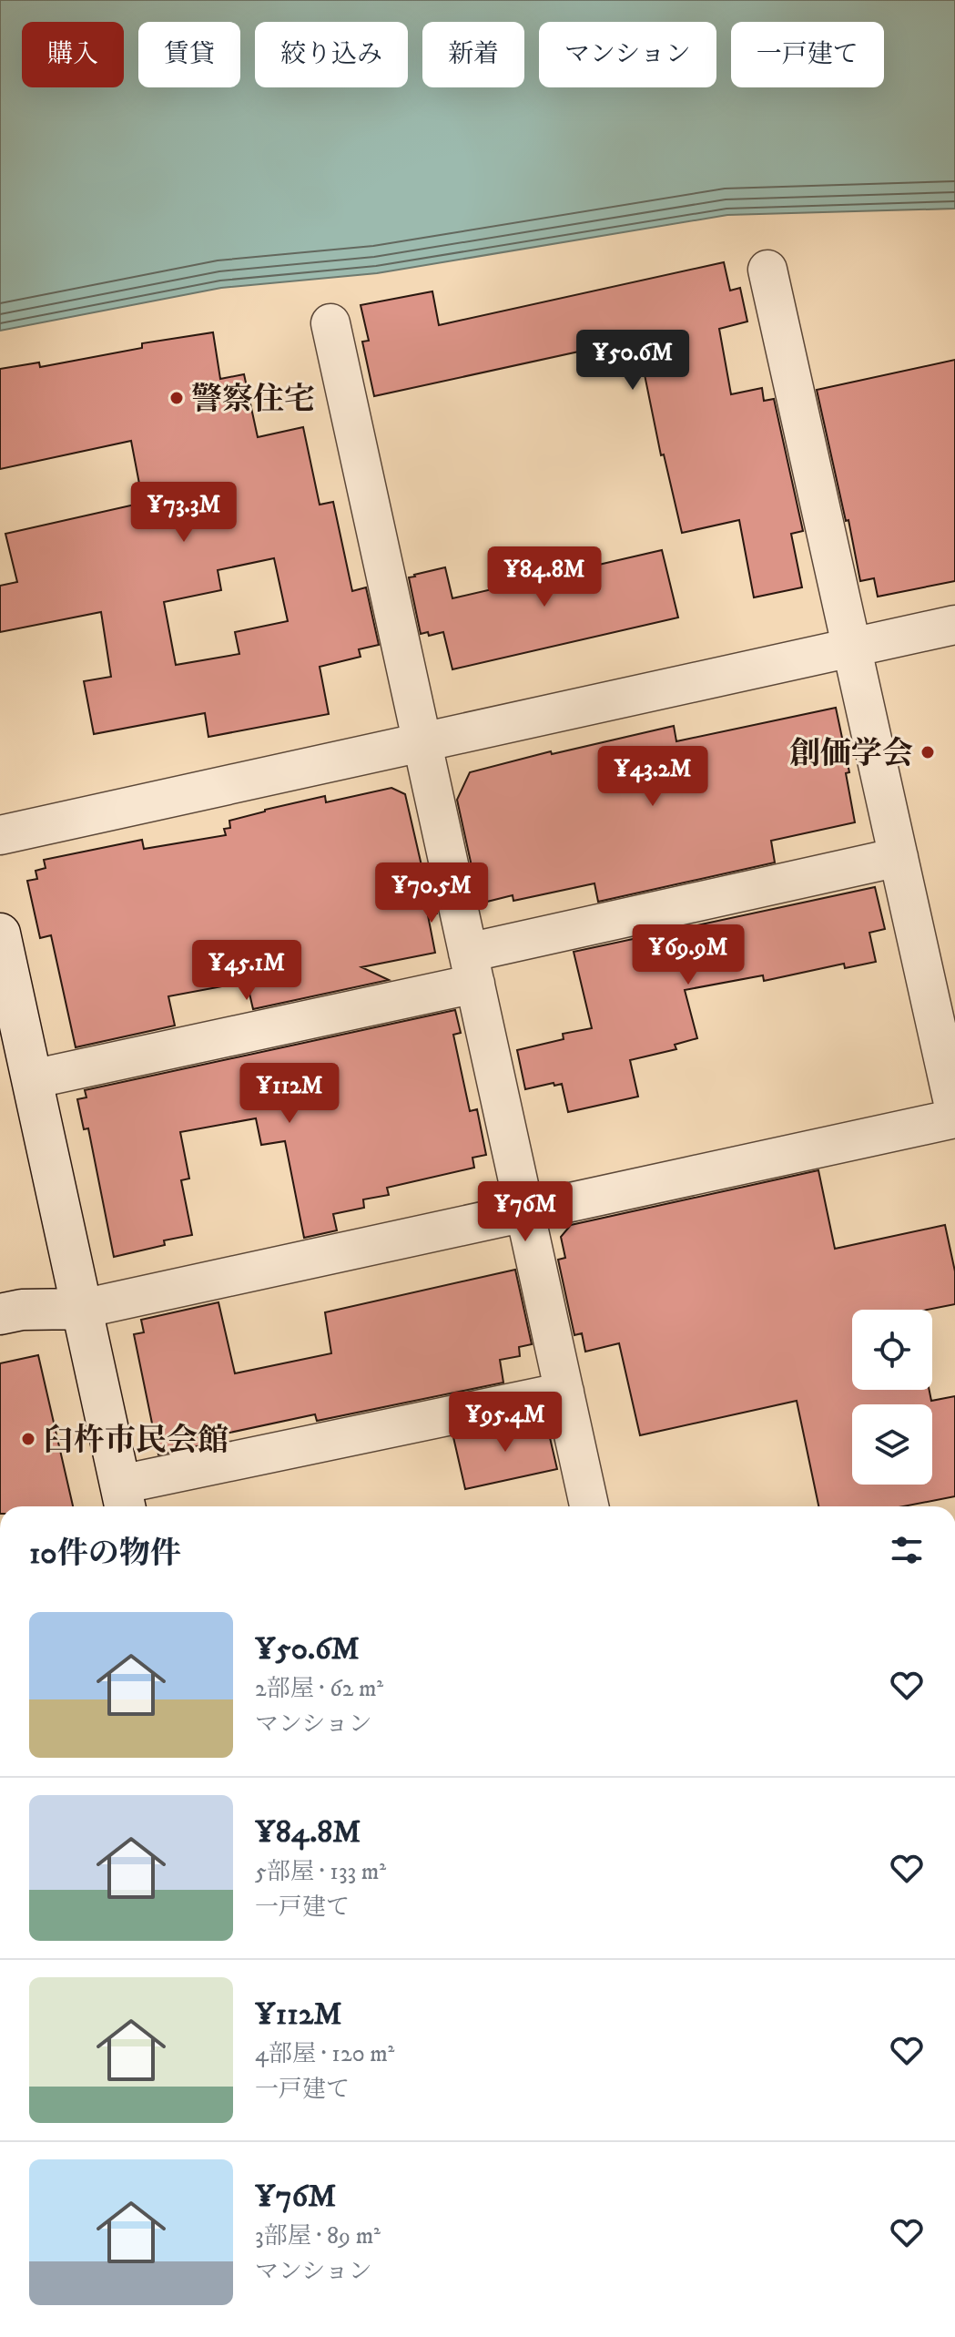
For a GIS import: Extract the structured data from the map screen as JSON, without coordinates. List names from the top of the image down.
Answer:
{
  "places": ["警察住宅", "創価学会", "臼杵市民会館"],
  "page": {
    "chip": [
      "購入",
      "賃貸",
      "絞り込み",
      "新着",
      "マンション",
      "一戸建て"
    ],
    "price": [
      "¥50.6M",
      "¥73.3M",
      "¥84.8M",
      "¥43.2M",
      "¥70.5M",
      "¥69.9M",
      "¥45.1M",
      "¥112M",
      "¥76M",
      "¥95.4M"
    ],
    "heading": "10件の物件",
    "list": [
      {
        "name": "¥50.6M",
        "note": "2部屋 · 62 m² · マンション"
      },
      {
        "name": "¥84.8M",
        "note": "5部屋 · 133 m² · 一戸建て"
      },
      {
        "name": "¥112M",
        "note": "4部屋 · 120 m² · 一戸建て"
      },
      {
        "name": "¥76M",
        "note": "3部屋 · 89 m² · マンション"
      }
    ]
  }
}
